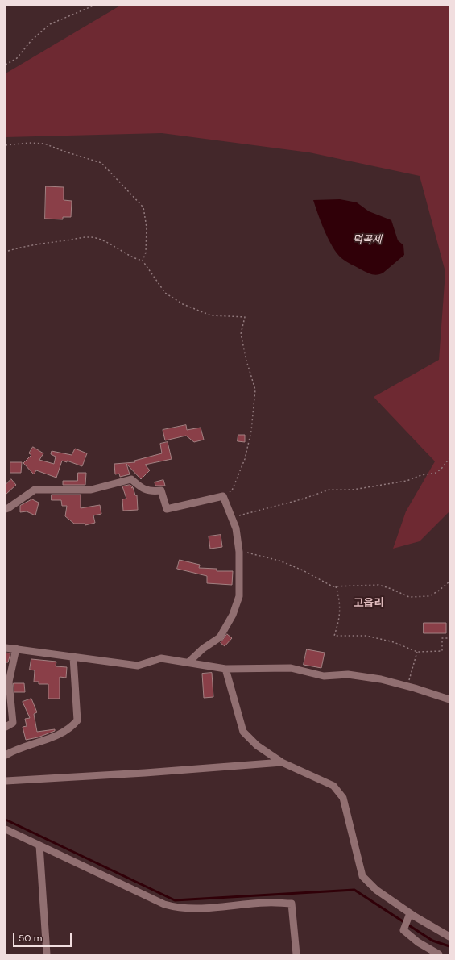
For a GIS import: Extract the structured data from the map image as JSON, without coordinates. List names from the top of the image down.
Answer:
{
  "districts": ["고읍리"],
  "water": ["덕곡제"],
  "scale_bar": "50 m"
}
